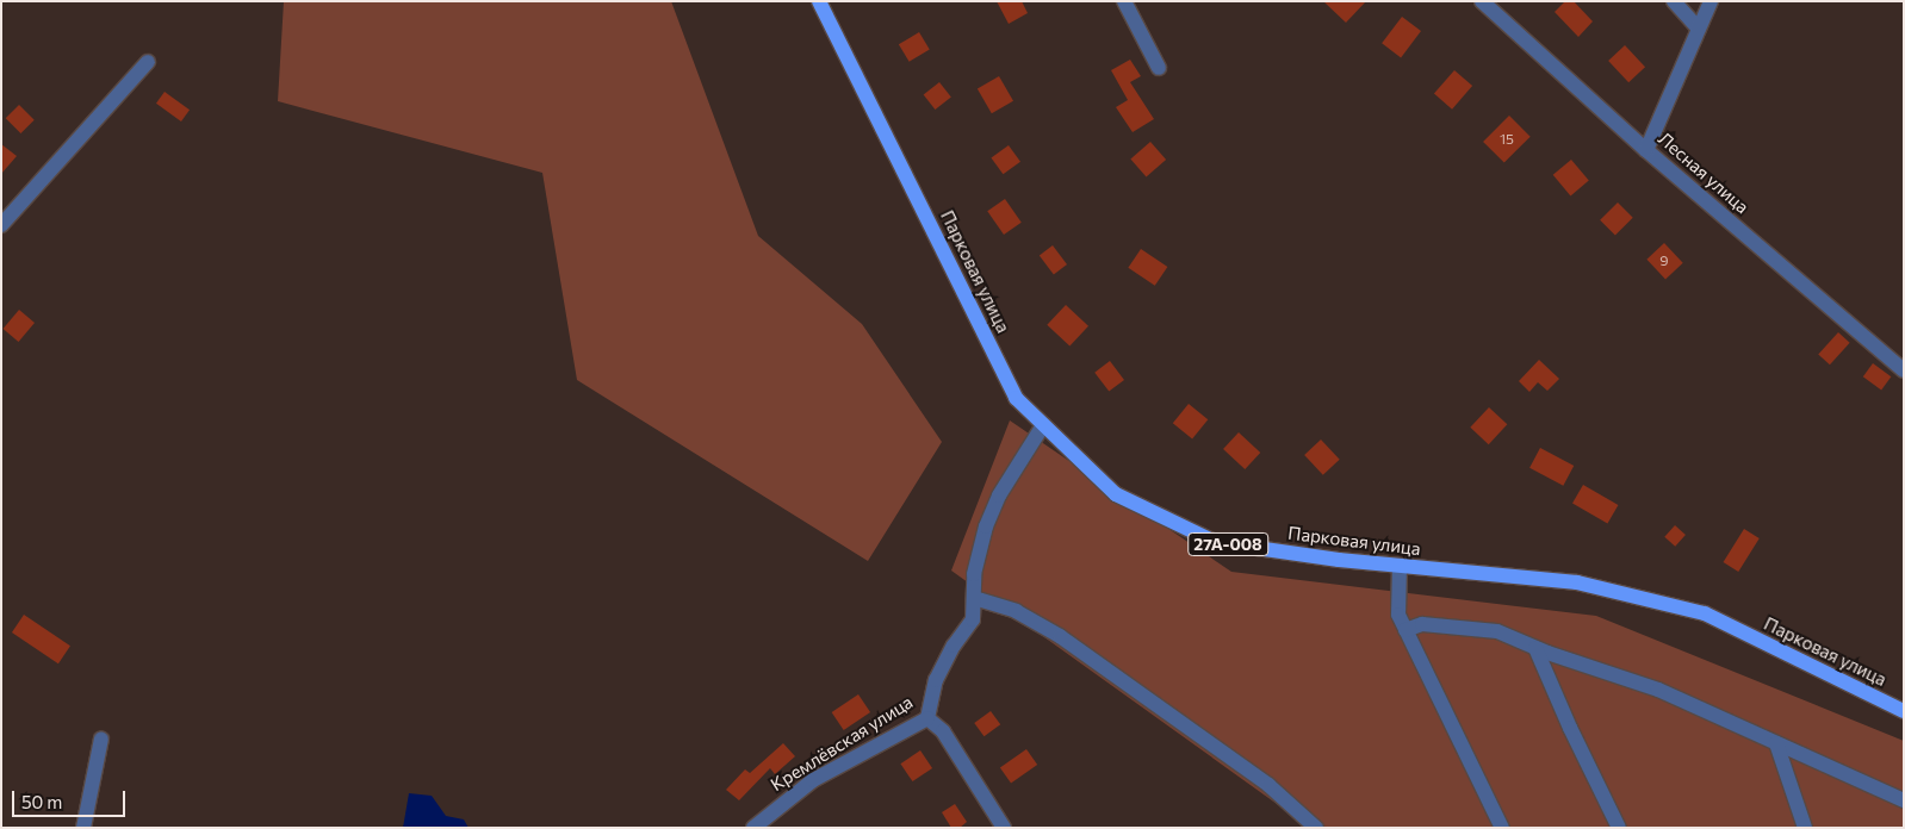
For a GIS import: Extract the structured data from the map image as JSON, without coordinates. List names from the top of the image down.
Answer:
{
  "streets": {
    "main road": ["Парковая улица", "27А-008"],
    "street": ["Лесная улица", "Кремлёвская улица"]
  },
  "crossings": [
    ["Парковая улица", "Кремлёвская улица"]
  ],
  "house_numbers": ["15", "9"],
  "scale_bar": "50 m"
}
